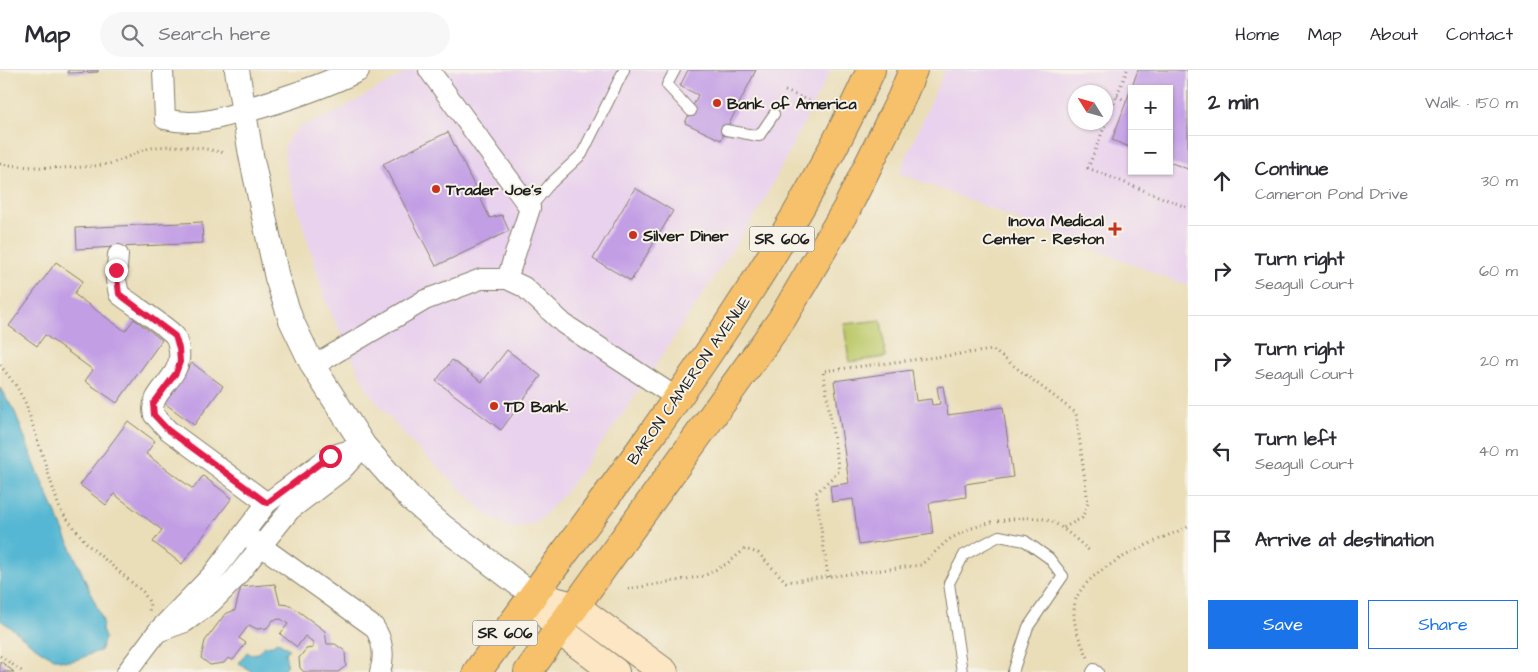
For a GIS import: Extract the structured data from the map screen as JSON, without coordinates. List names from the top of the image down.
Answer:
{
  "streets": {
    "main road": ["SR 606", "BARON CAMERON AVENUE"]
  },
  "places": {
    "other": [
      "Bank of America",
      "Trader Joe's",
      "Silver Diner",
      "TD Bank"
    ],
    "health": ["Inova Medical Center - Reston"]
  },
  "north": "top left",
  "page": {
    "header": "Map",
    "search": "Search here",
    "nav": [
      "Home",
      "Map",
      "About",
      "Contact"
    ],
    "heading": ["2 min", "Walk · 150 m"],
    "map_buttons": ["+", "−"],
    "list": [
      ["Continue", "Cameron Pond Drive", "30 m"],
      ["Turn right", "Seagull Court", "60 m"],
      ["Turn right", "Seagull Court", "20 m"],
      ["Turn left", "Seagull Court", "40 m"],
      "Arrive at destination"
    ],
    "buttons": ["Save", "Share"]
  }
}
